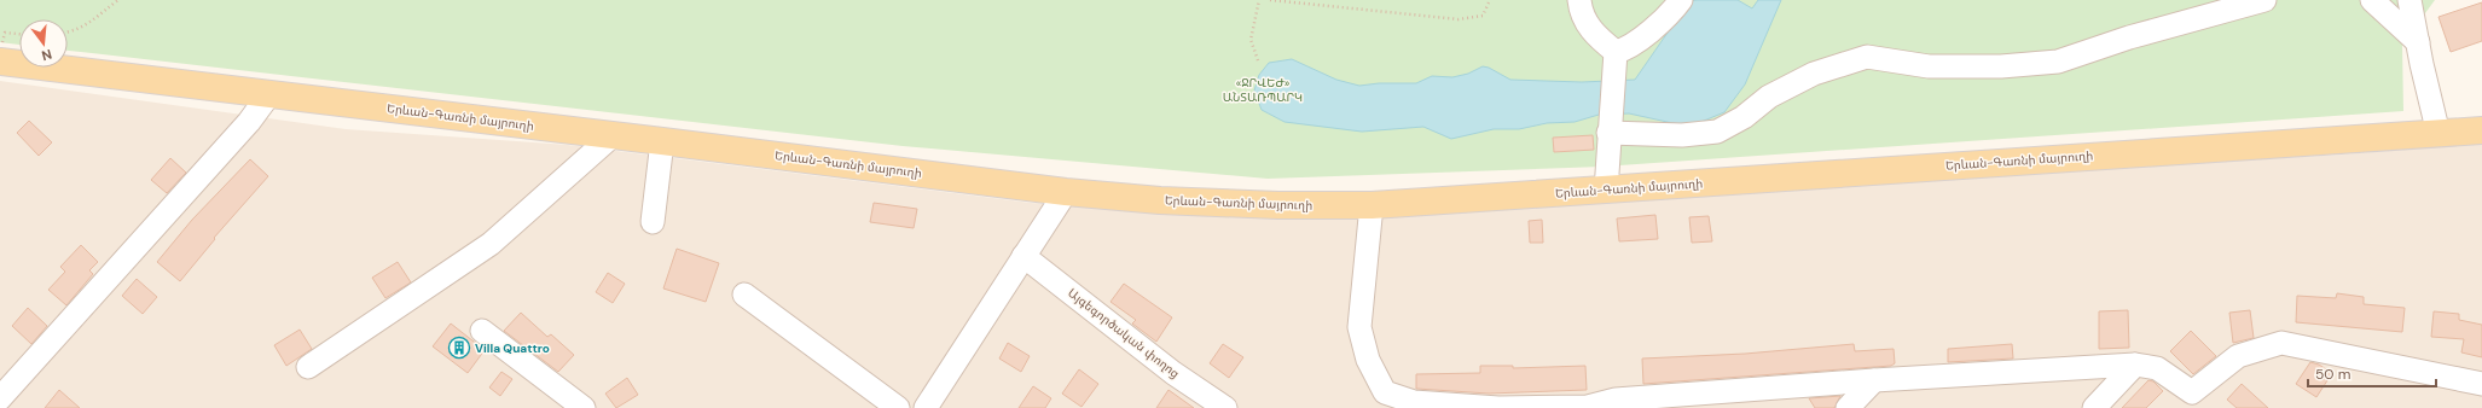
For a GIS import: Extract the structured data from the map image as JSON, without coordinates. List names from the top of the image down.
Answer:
{
  "streets": {
    "main road": ["Երևան-Գառնի մայրուղի"],
    "street": ["Այգեգործական փողոց"]
  },
  "parks": ["«ՋՐՎԵԺ» ԱՆՏԱՌՊԱՐԿ"],
  "places": {
    "building": ["Villa Quattro"]
  },
  "scale_bar": "50 m",
  "north": "bottom"
}
